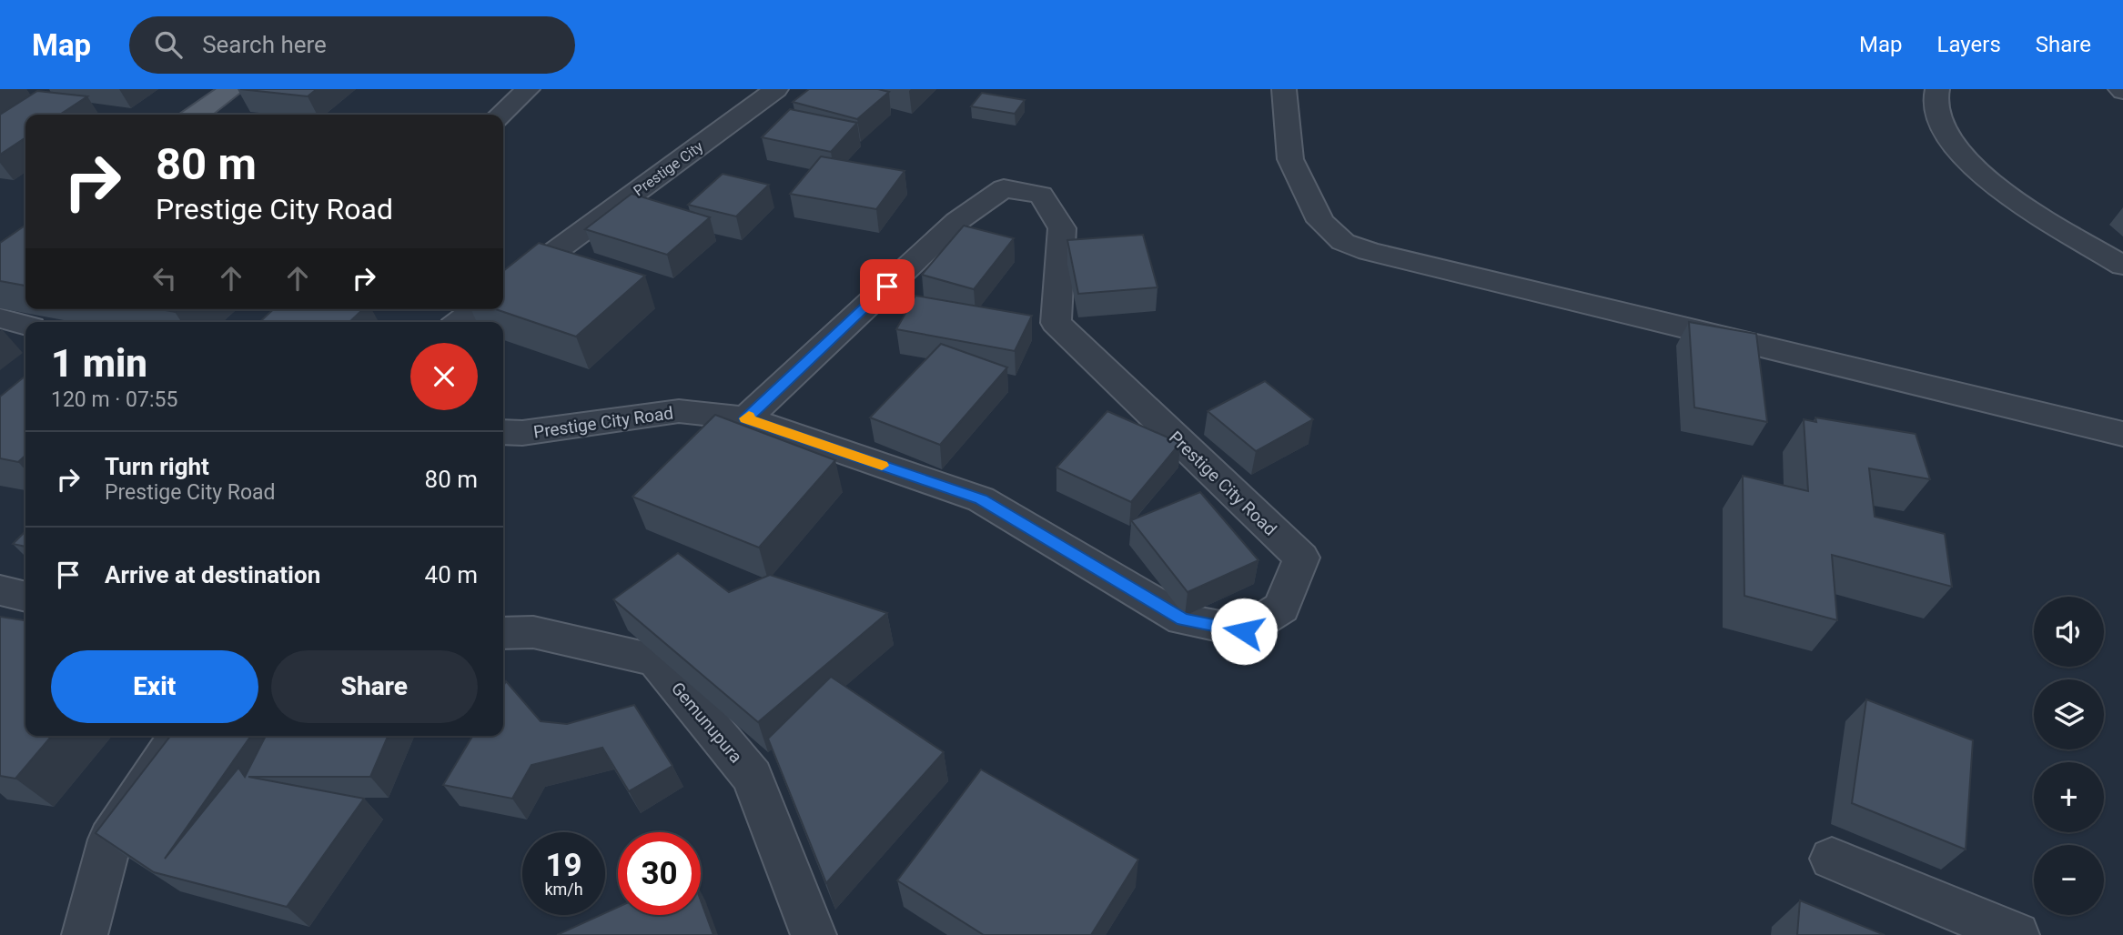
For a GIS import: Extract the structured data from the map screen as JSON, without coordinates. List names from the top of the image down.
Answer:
{
  "streets": {
    "street": ["Prestige City", "Prestige City Road", "Gemunupura"]
  },
  "page": {
    "header": "Map",
    "search": "Search here",
    "nav": ["Map", "Layers", "Share"],
    "turn": ["80 m", "Prestige City Road"],
    "heading": ["1 min", "120 m · 07:55"],
    "list": [
      {
        "name": "Turn right",
        "note": "Prestige City Road",
        "value": "80 m"
      },
      {
        "name": "Arrive at destination",
        "value": "40 m"
      }
    ],
    "map_buttons": ["+", "−"],
    "buttons": ["Exit", "Share"],
    "speed": "19 km/h",
    "limit": "30"
  }
}
